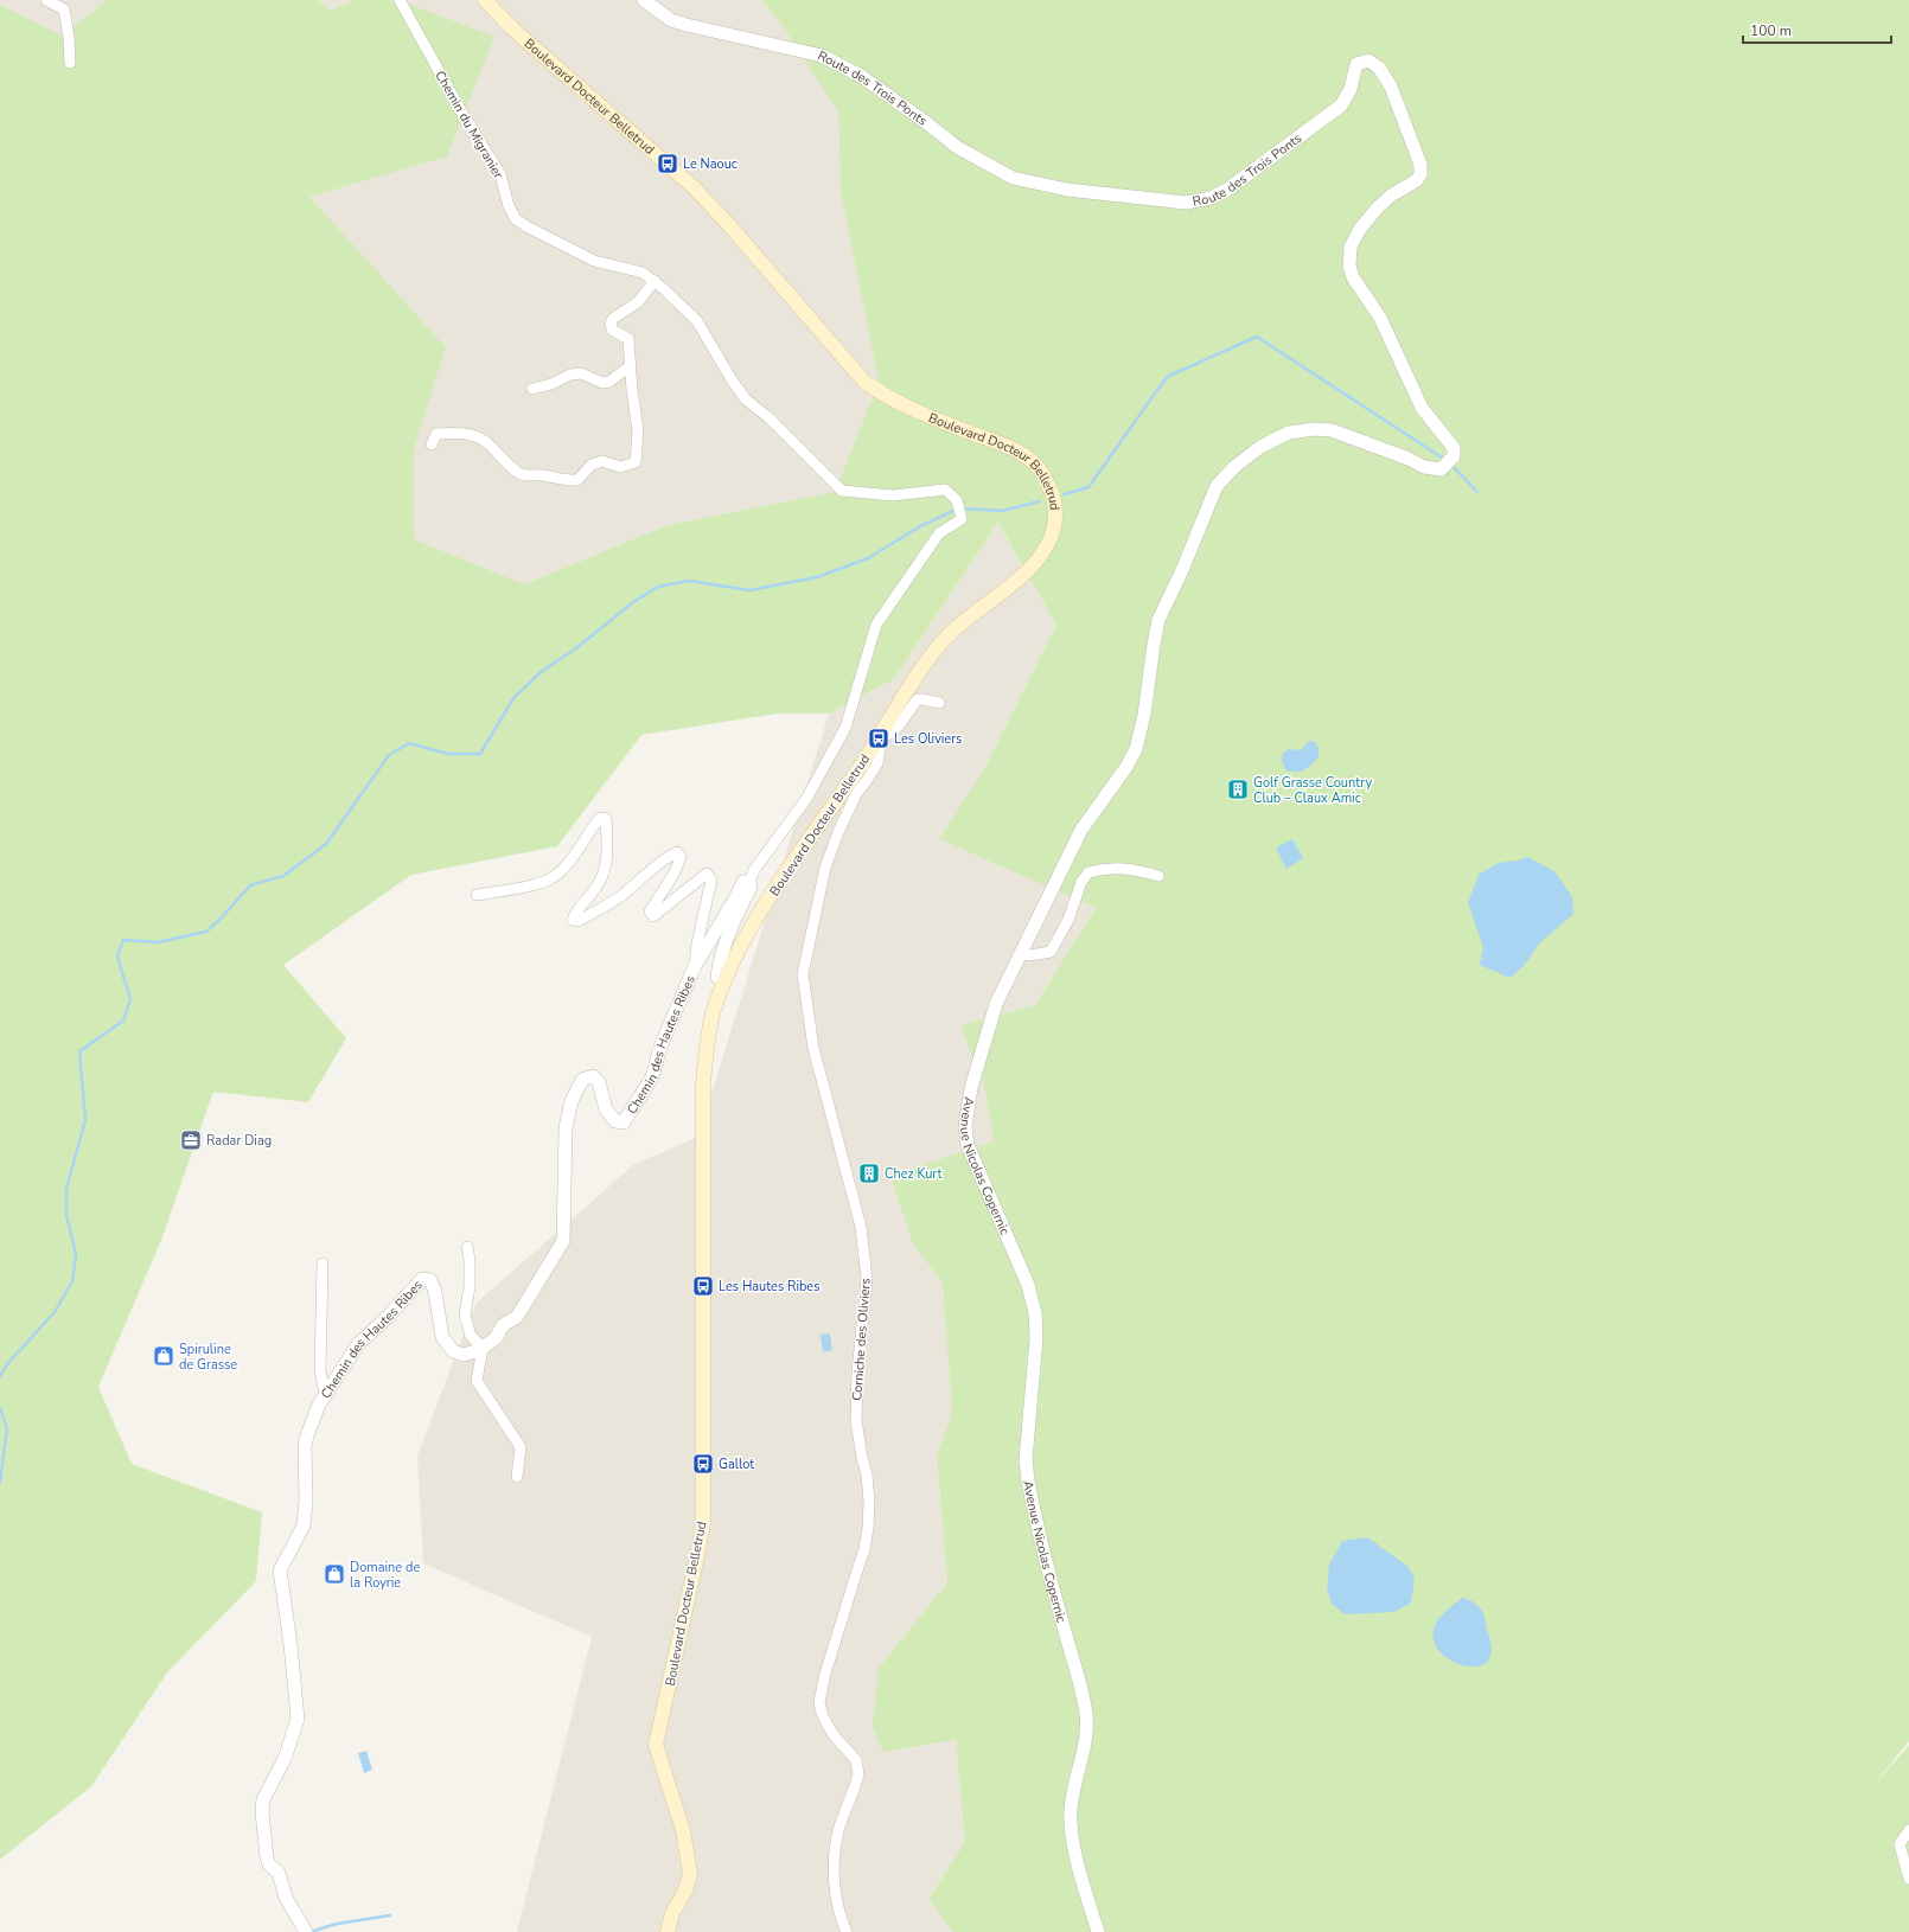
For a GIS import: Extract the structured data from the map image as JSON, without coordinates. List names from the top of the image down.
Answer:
{
  "streets": {
    "main road": ["Boulevard Docteur Belletrud"],
    "street": [
      "Route des Trois Ponts",
      "Chemin du Migranier",
      "Chemin des Hautes Ribes",
      "Avenue Nicolas Copernic",
      "Corniche des Oliviers"
    ]
  },
  "crossings": [
    ["Route des Trois Ponts", "Avenue Nicolas Copernic"],
    ["Boulevard Docteur Belletrud", "Corniche des Oliviers"],
    ["Chemin du Migranier", "Chemin des Hautes Ribes"]
  ],
  "places": {
    "bus stop": [
      "Le Naouc",
      "Les Oliviers",
      "Les Hautes Ribes",
      "Gallot"
    ],
    "building": ["Golf Grasse Country Club – Claux Amic", "Chez Kurt"],
    "office": ["Radar Diag"],
    "shop": ["Spiruline de Grasse", "Domaine de la Royrie"]
  },
  "scale_bar": "100 m"
}
